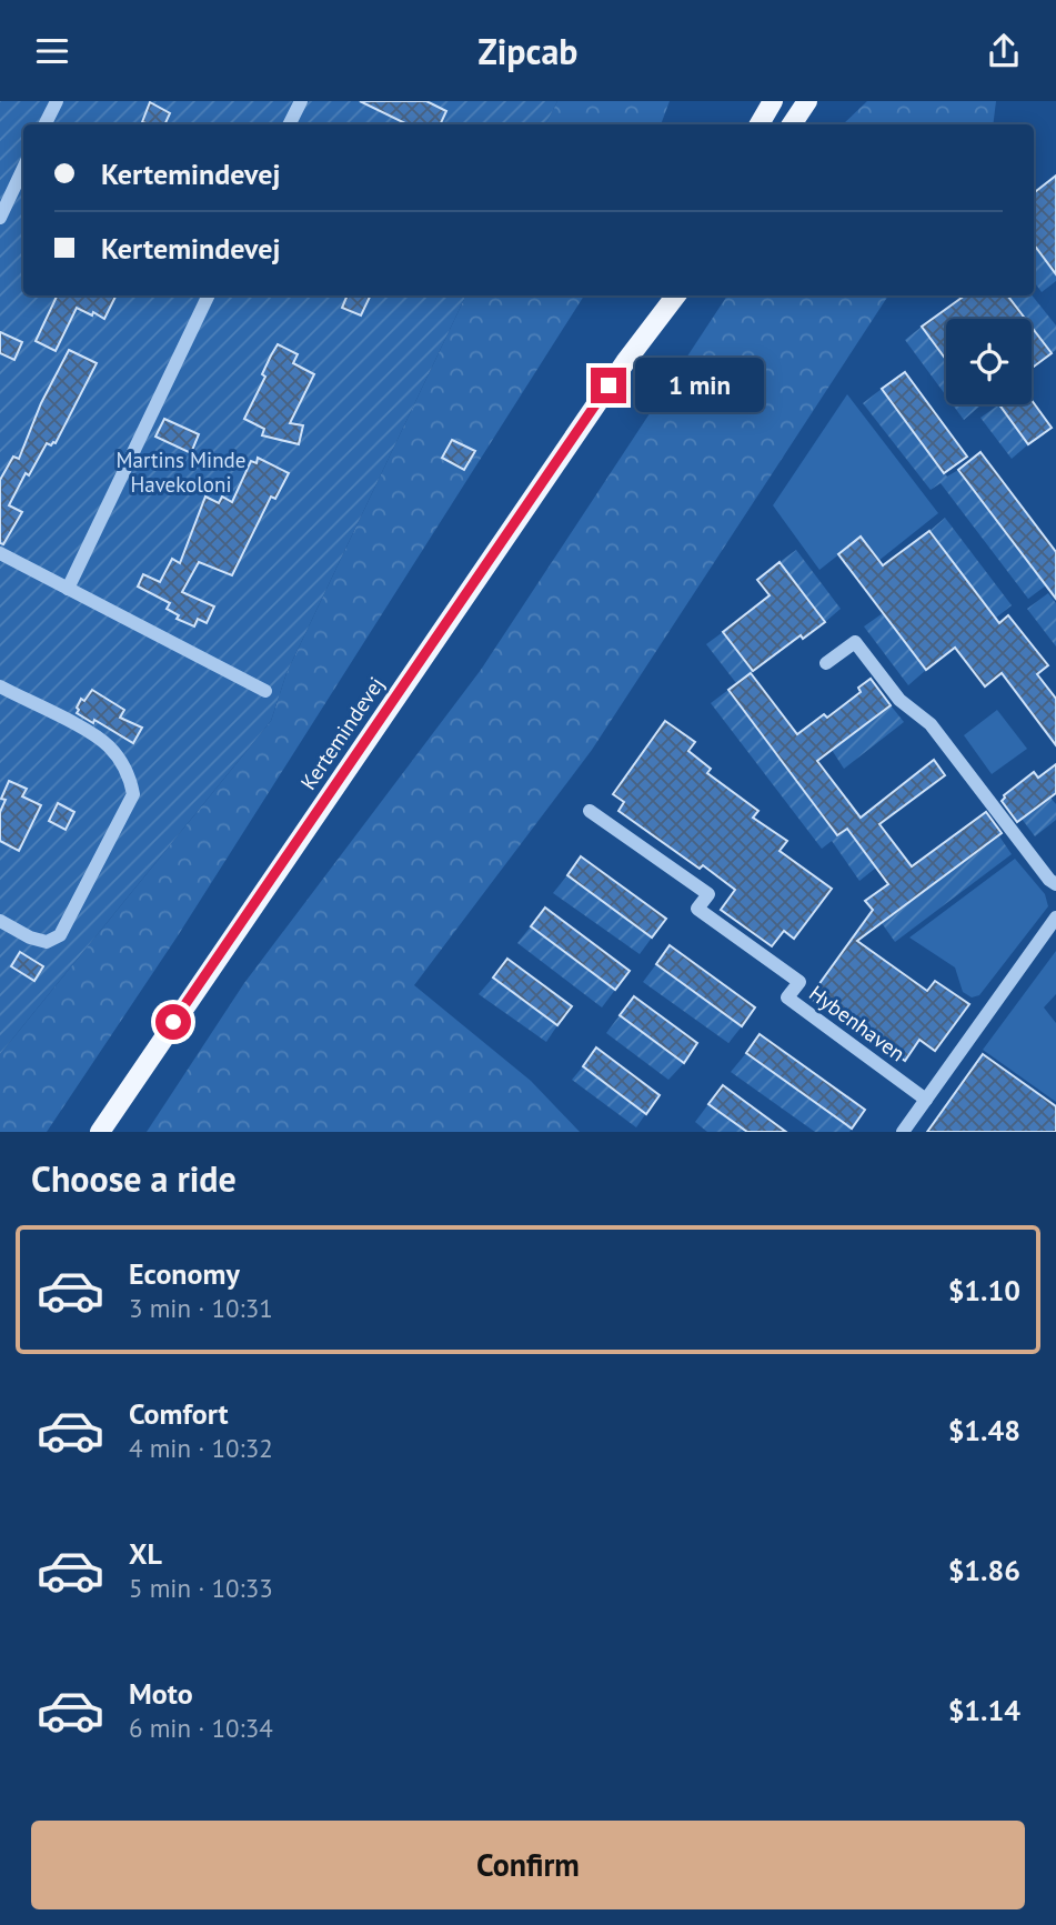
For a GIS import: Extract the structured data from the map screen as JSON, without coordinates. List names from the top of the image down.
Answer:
{
  "streets": {
    "main road": ["Kertemindevej"],
    "street": ["Hybenhaven"]
  },
  "parks": ["Martins Minde Havekoloni"],
  "page": {
    "header": "Zipcab",
    "banner": ["Kertemindevej", "Kertemindevej"],
    "bubble": "1 min",
    "heading": "Choose a ride",
    "list": [
      {
        "name": "Economy",
        "note": "3 min · 10:31",
        "value": "$1.10"
      },
      {
        "name": "Comfort",
        "note": "4 min · 10:32",
        "value": "$1.48"
      },
      {
        "name": "XL",
        "note": "5 min · 10:33",
        "value": "$1.86"
      },
      {
        "name": "Moto",
        "note": "6 min · 10:34",
        "value": "$1.14"
      }
    ],
    "buttons": "Confirm"
  }
}
